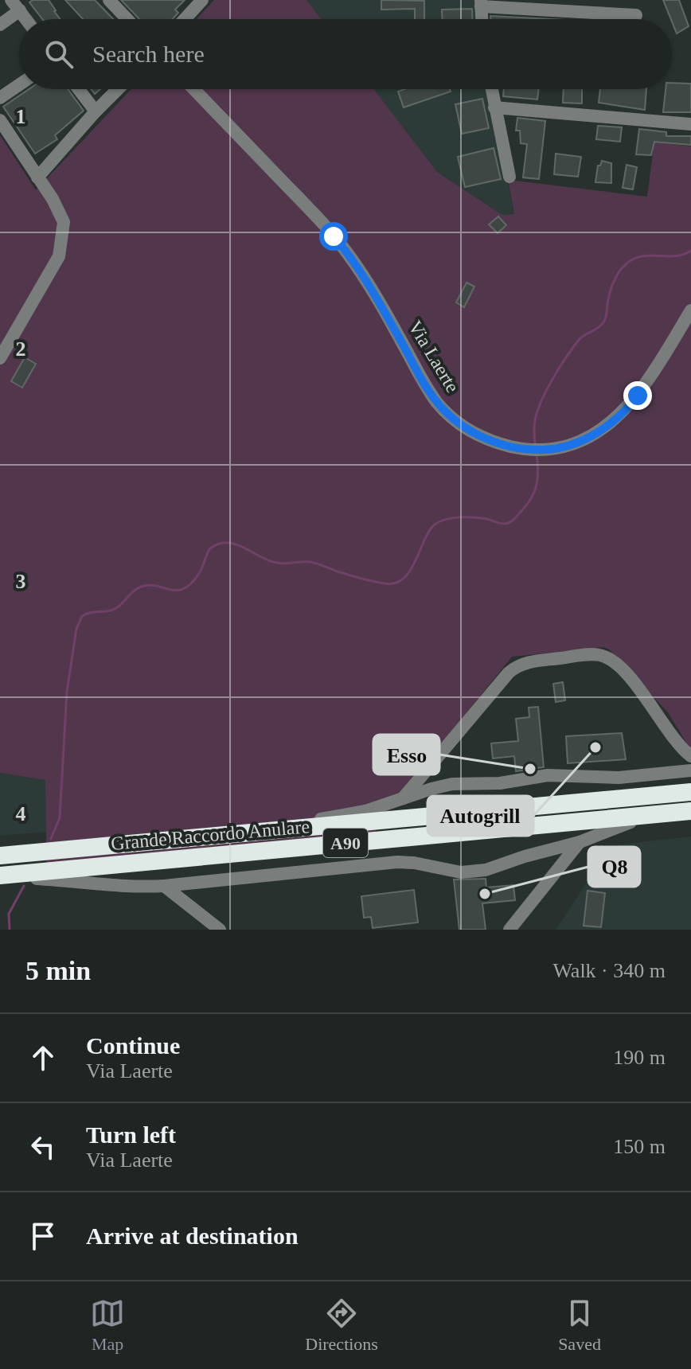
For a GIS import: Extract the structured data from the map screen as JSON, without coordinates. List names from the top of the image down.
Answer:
{
  "streets": {
    "highway": ["Grande Raccordo Anulare", "A90"],
    "street": ["Via Laerte"]
  },
  "places": ["Autogrill", "Esso", "Q8"],
  "page": {
    "search": "Search here",
    "heading": ["5 min", "Walk · 340 m"],
    "list": [
      ["Continue", "Via Laerte", "190 m"],
      ["Turn left", "Via Laerte", "150 m"],
      "Arrive at destination"
    ],
    "nav": ["Map", "Directions", "Saved"]
  },
  "grid": {
    "rows": [
      "1",
      "2",
      "3",
      "4"
    ]
  }
}
